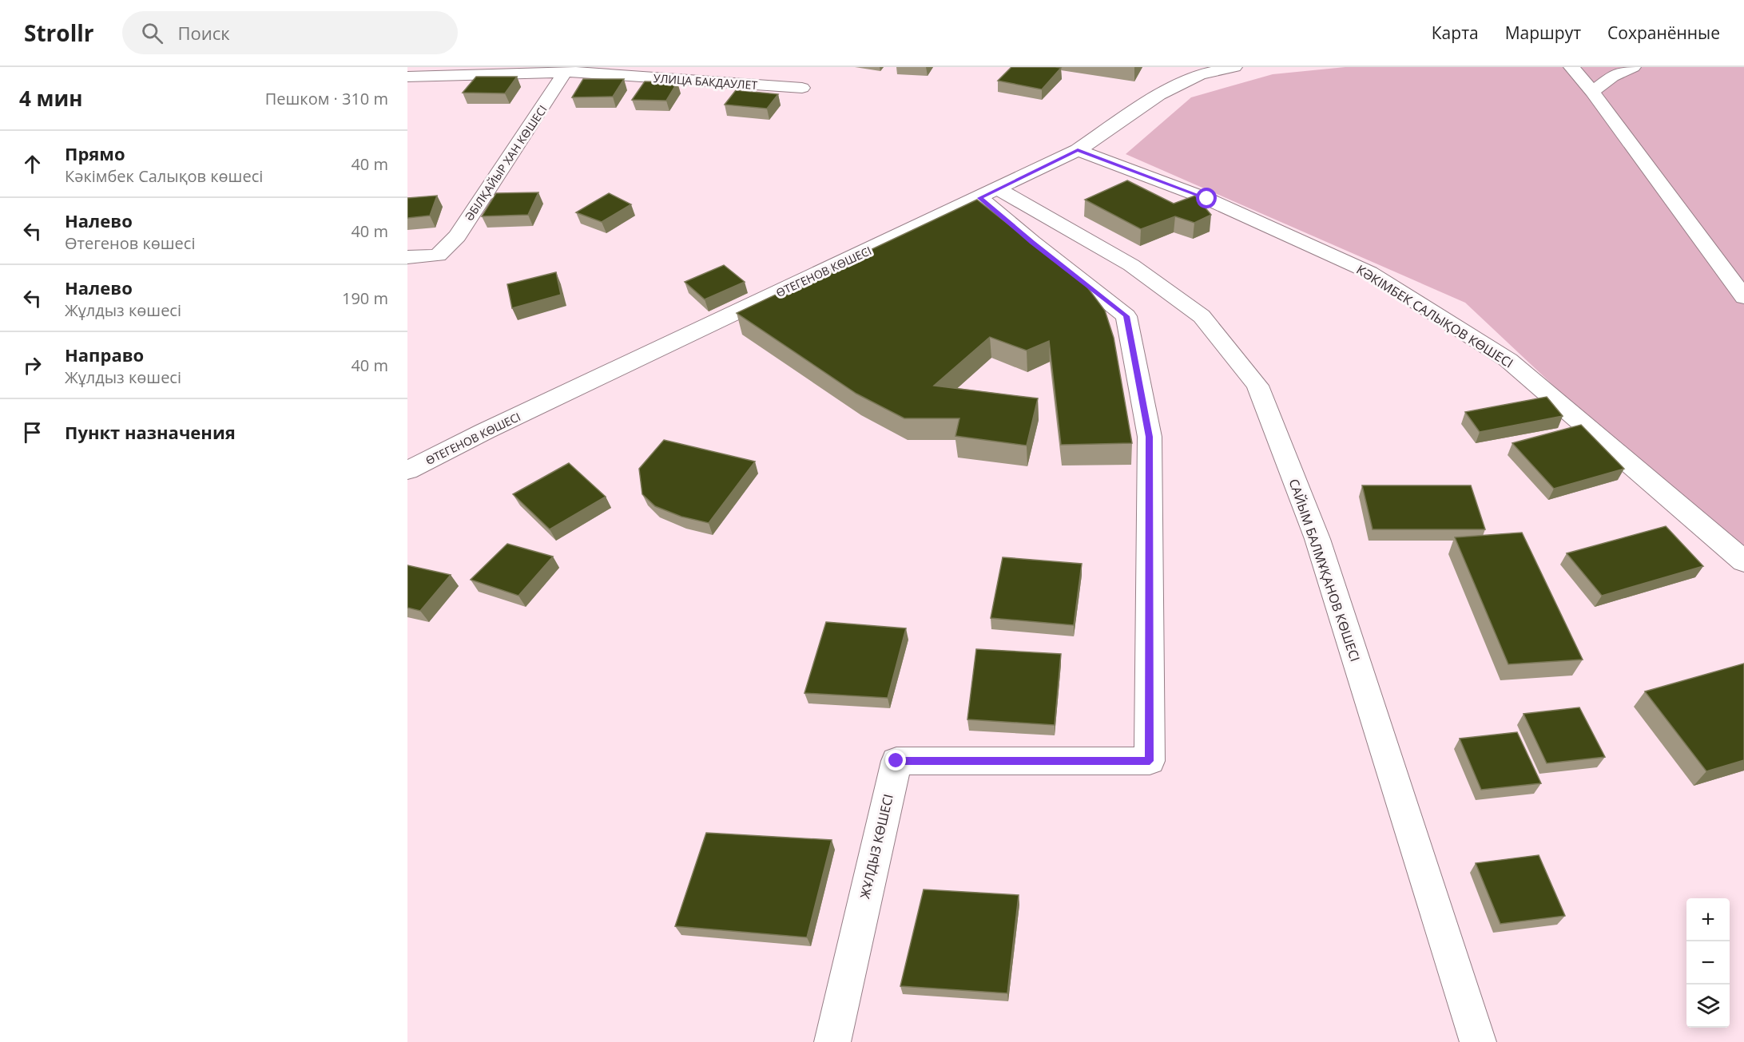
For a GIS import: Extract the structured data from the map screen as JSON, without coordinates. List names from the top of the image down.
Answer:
{
  "streets": {
    "street": [
      "УЛИЦА БАКДАУЛЕТ",
      "ӘБІЛҚАЙЫР ХАН КӨШЕСІ",
      "ӨТЕГЕНОВ КӨШЕСІ",
      "КӘКІМБЕК САЛЫҚОВ КӨШЕСІ",
      "САЙЫМ БАЛМҰҚАНОВ КӨШЕСІ",
      "ЖҰЛДЫЗ КӨШЕСІ"
    ]
  },
  "crossings": [
    ["УЛИЦА БАКДАУЛЕТ", "ӘБІЛҚАЙЫР ХАН КӨШЕСІ"],
    ["ӨТЕГЕНОВ КӨШЕСІ", "КӘКІМБЕК САЛЫҚОВ КӨШЕСІ"],
    ["ӨТЕГЕНОВ КӨШЕСІ", "САЙЫМ БАЛМҰҚАНОВ КӨШЕСІ"],
    ["ӨТЕГЕНОВ КӨШЕСІ", "ЖҰЛДЫЗ КӨШЕСІ"],
    ["САЙЫМ БАЛМҰҚАНОВ КӨШЕСІ", "ЖҰЛДЫЗ КӨШЕСІ"]
  ],
  "page": {
    "header": "Strollr",
    "search": "Поиск",
    "nav": ["Карта", "Маршрут", "Сохранённые"],
    "heading": ["4 мин", "Пешком · 310 m"],
    "list": [
      ["Прямо", "Кәкімбек Салықов көшесі", "40 m"],
      ["Налево", "Өтегенов көшесі", "40 m"],
      ["Налево", "Жұлдыз көшесі", "190 m"],
      ["Направо", "Жұлдыз көшесі", "40 m"],
      "Пункт назначения"
    ],
    "map_buttons": ["+", "−"]
  }
}
